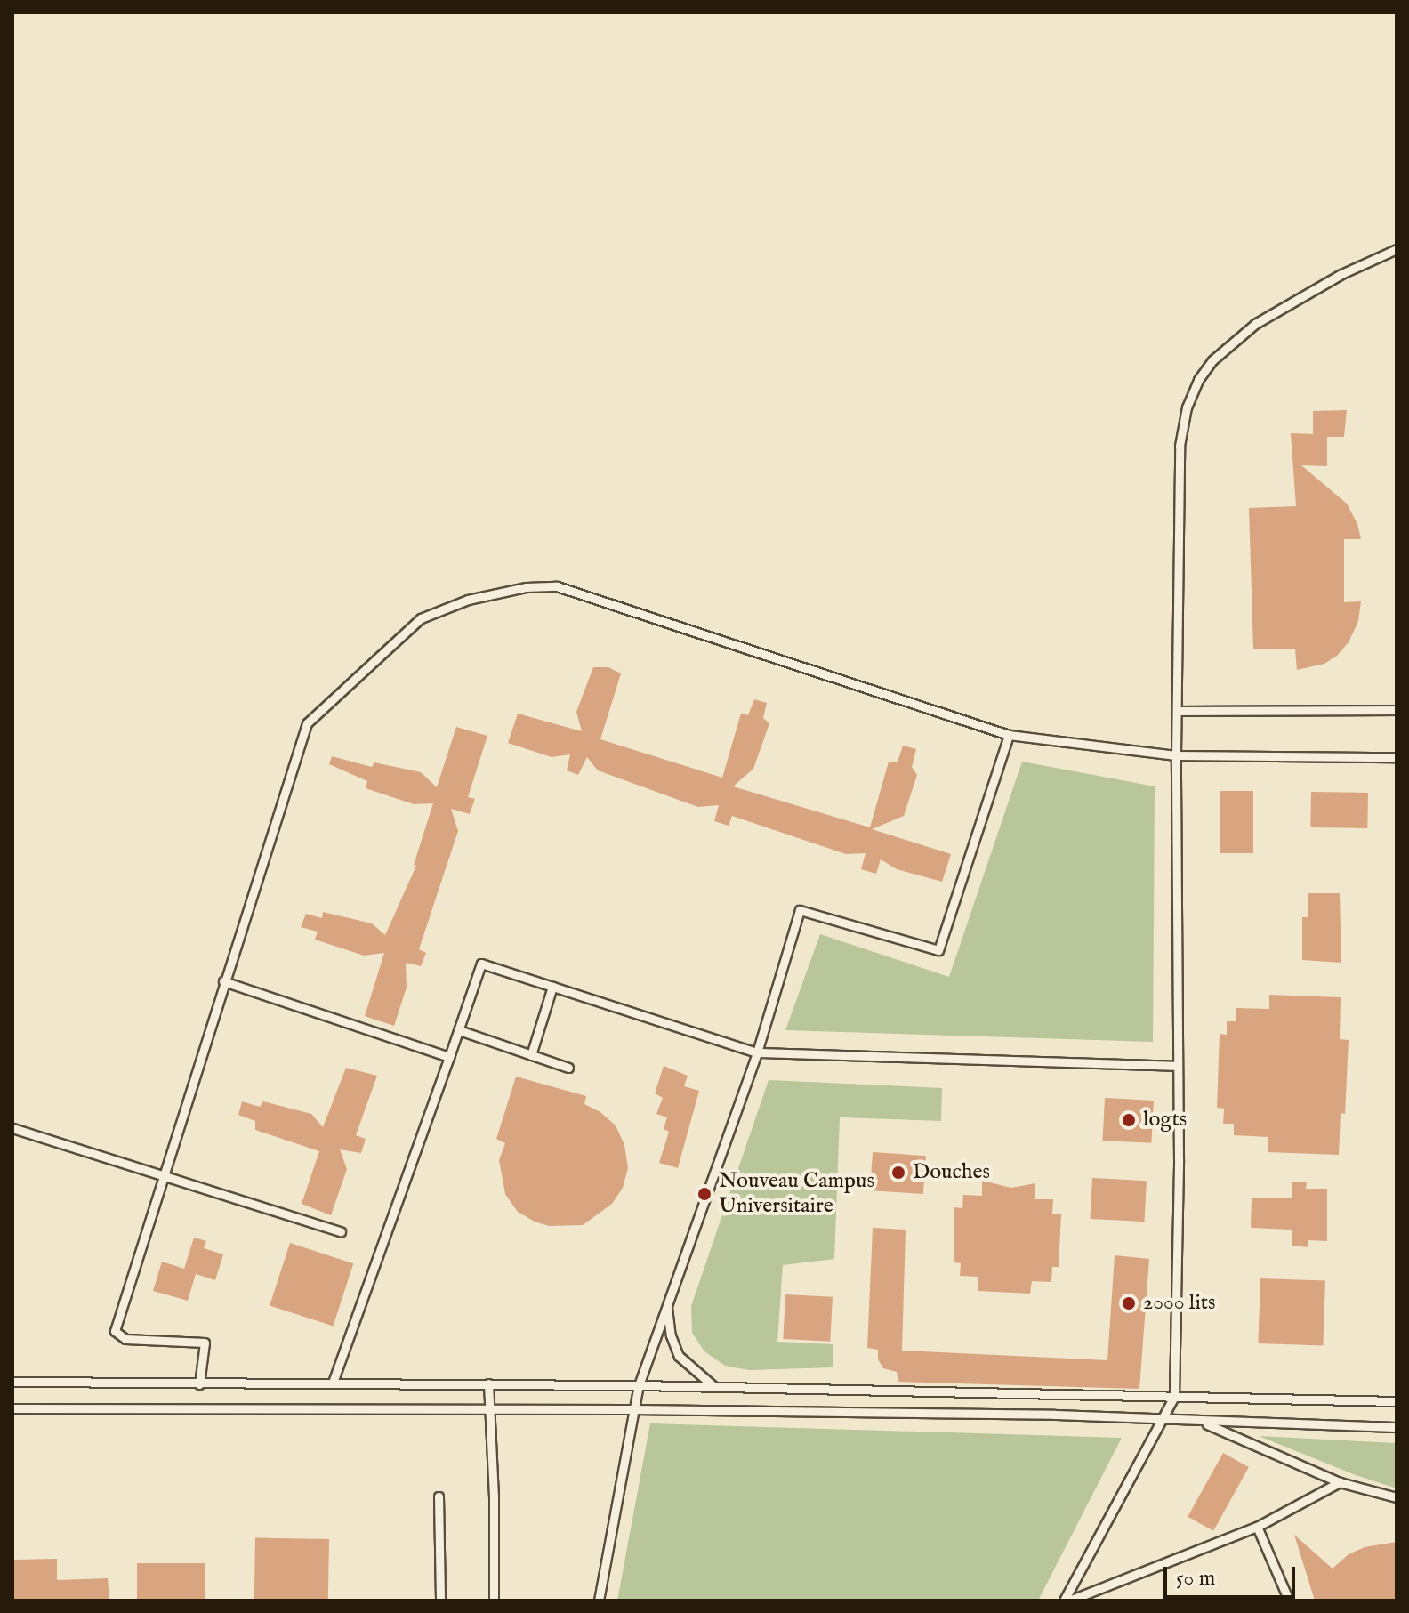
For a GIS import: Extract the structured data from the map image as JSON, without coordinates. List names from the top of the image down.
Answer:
{
  "places": [
    "logts",
    "Douches",
    "Nouveau Campus Universitaire",
    "2000 lits"
  ],
  "scale_bar": "50 m"
}
